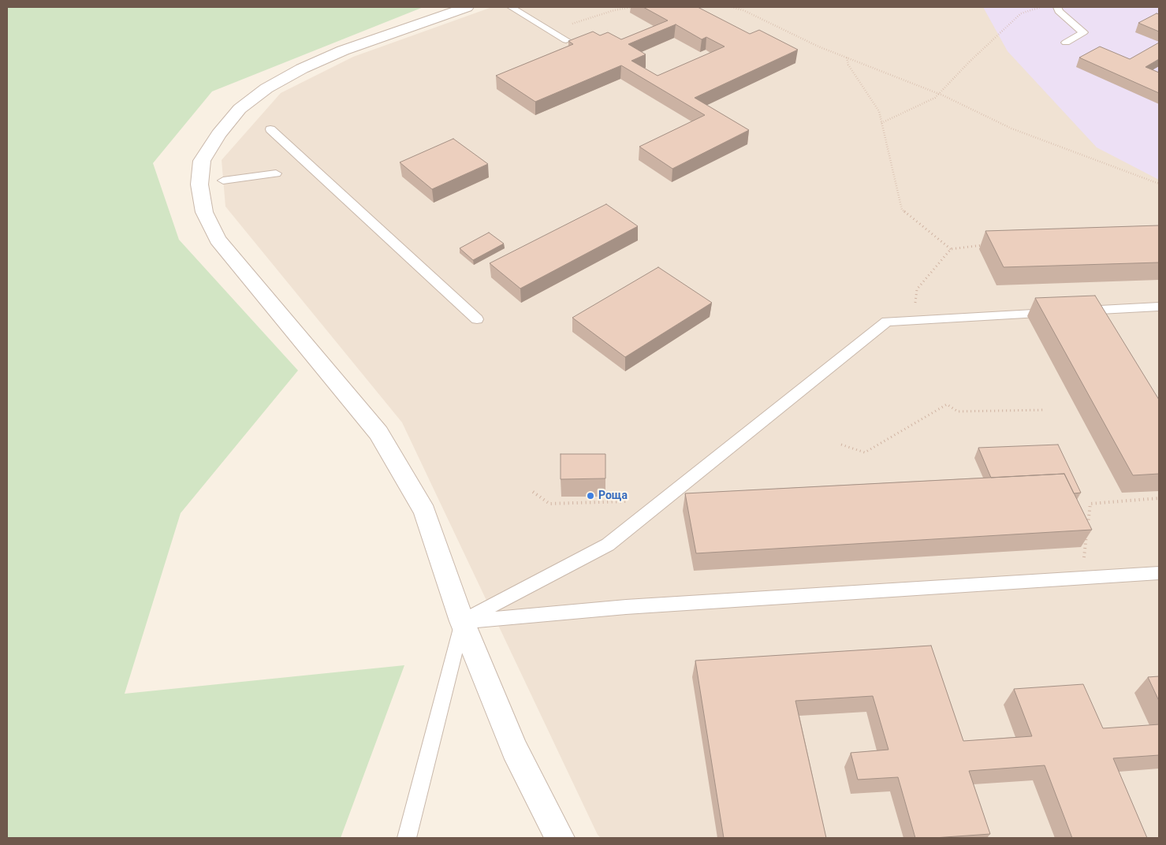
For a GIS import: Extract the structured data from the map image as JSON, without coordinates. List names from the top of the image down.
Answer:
{
  "places": ["Роща"]
}
